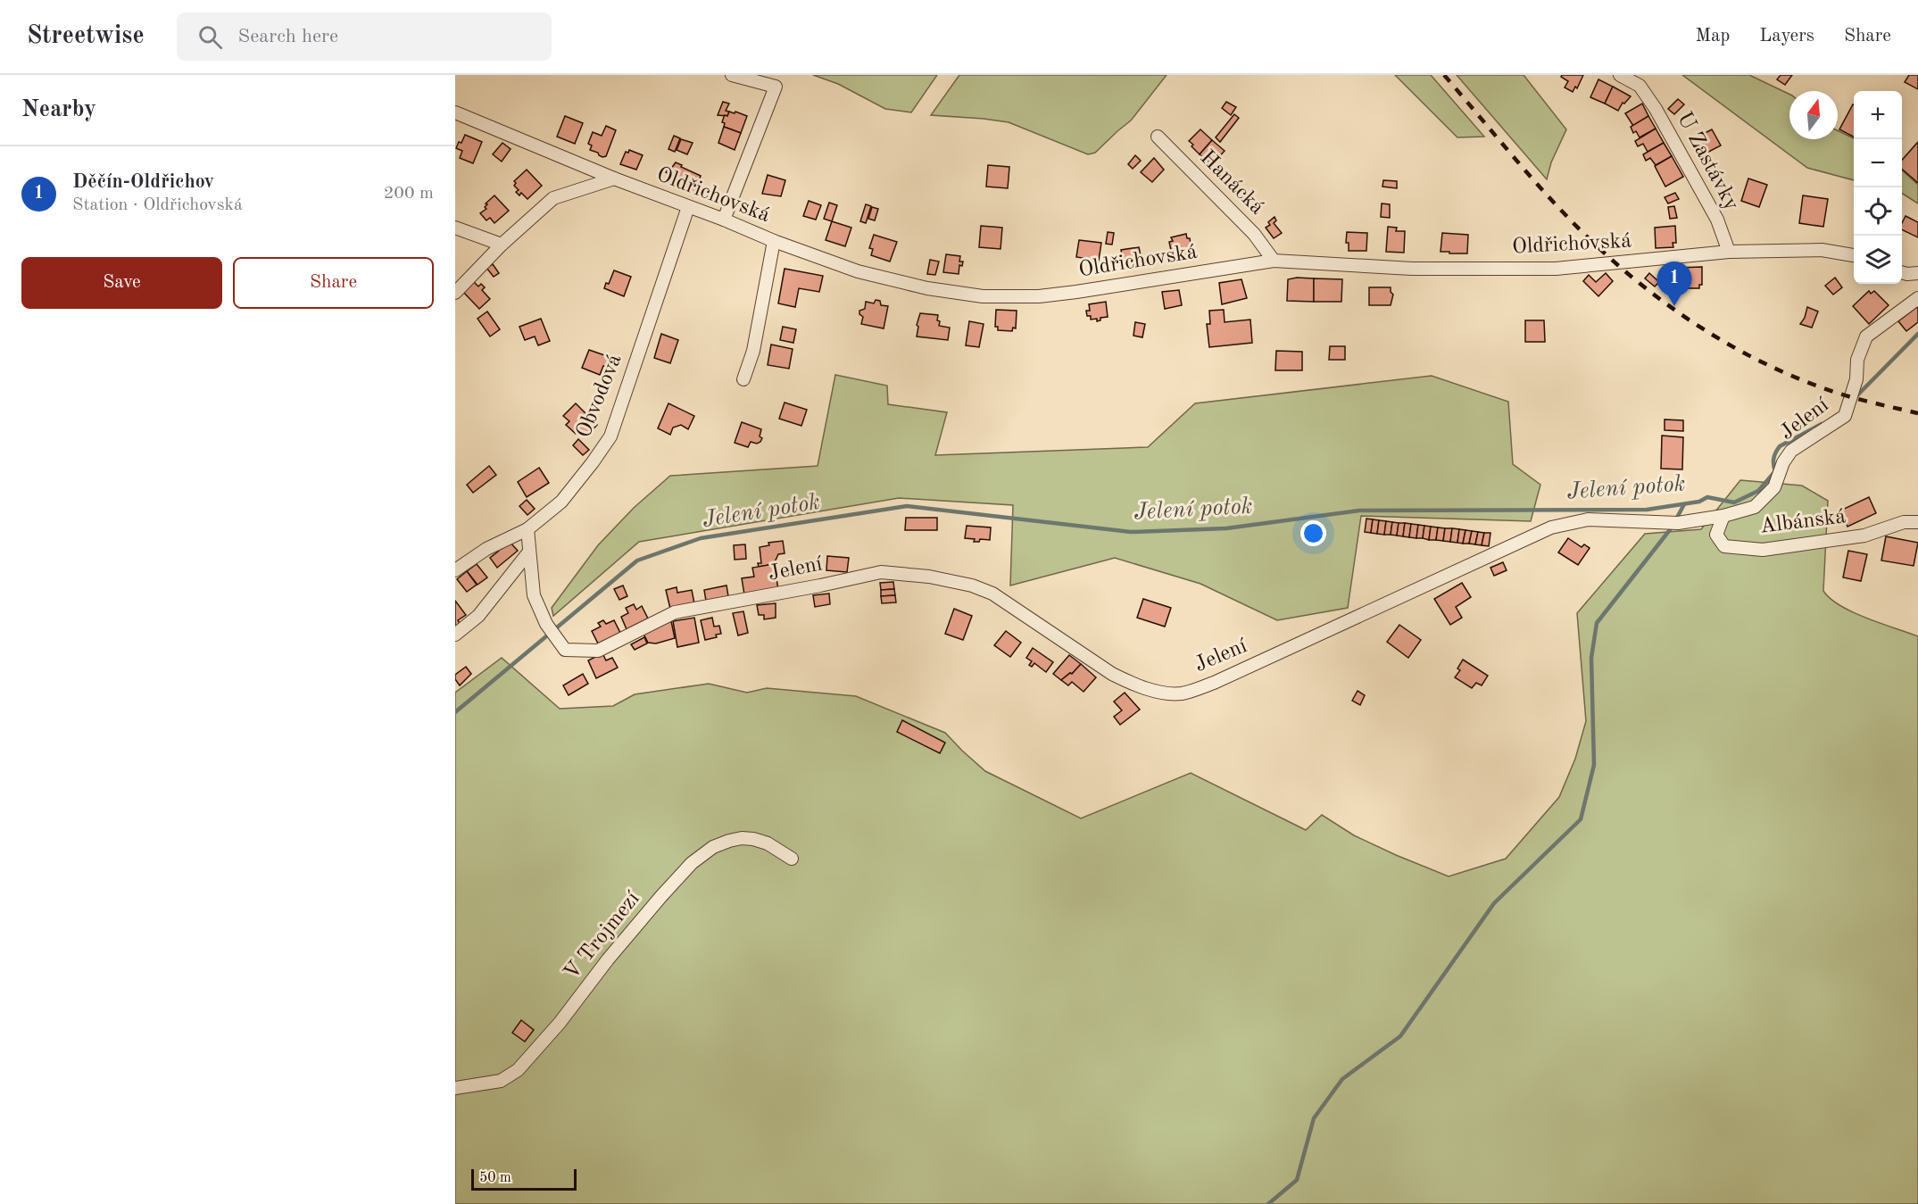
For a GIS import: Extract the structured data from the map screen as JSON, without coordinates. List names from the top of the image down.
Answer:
{
  "streets": {
    "street": [
      "U Zastávky",
      "Hanácká",
      "Oldřichovská",
      "Obvodová",
      "Jelení",
      "Albánská",
      "V Trojmezí"
    ]
  },
  "crossings": [
    ["U Zastávky", "Oldřichovská"],
    ["Hanácká", "Oldřichovská"],
    ["Oldřichovská", "Obvodová"],
    ["Obvodová", "Jelení"],
    ["Jelení", "Albánská"]
  ],
  "water": ["Jelení potok"],
  "scale_bar": "50 m",
  "north": "top",
  "page": {
    "header": "Streetwise",
    "search": "Search here",
    "nav": ["Map", "Layers", "Share"],
    "heading": "Nearby",
    "map_buttons": ["+", "−"],
    "list": [
      {
        "mark": "1",
        "name": "Děčín-Oldřichov",
        "note": "Station · Oldřichovská",
        "value": "200 m"
      }
    ],
    "buttons": ["Save", "Share"],
    "pins": "1",
    "scale": "50 m"
  }
}
